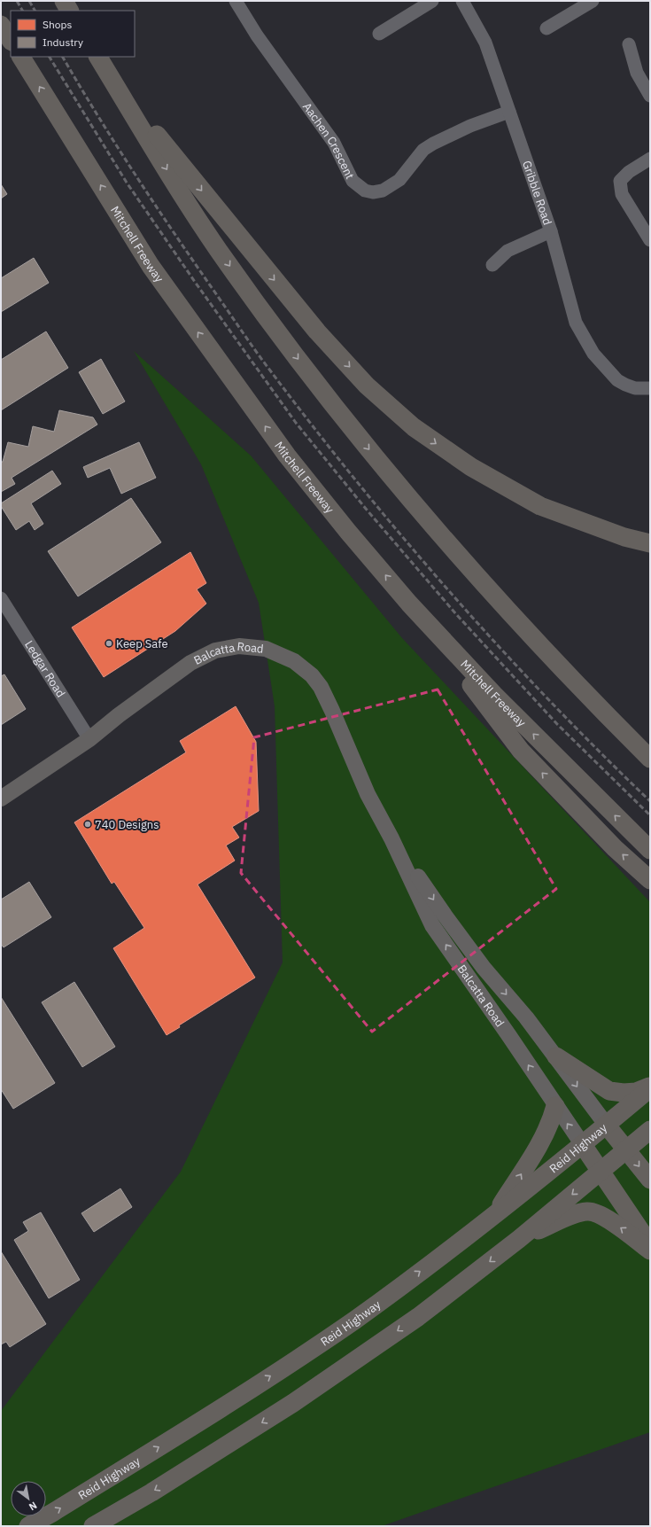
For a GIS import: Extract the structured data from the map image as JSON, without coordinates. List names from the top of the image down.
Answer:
{
  "streets": {
    "highway": ["Mitchell Freeway", "Reid Highway"],
    "main road": ["Balcatta Road"],
    "street": ["Aachen Crescent", "Gribble Road", "Ledgar Road"]
  },
  "crossings": [
    ["Aachen Crescent", "Gribble Road"],
    ["Balcatta Road", "Ledgar Road"],
    ["Balcatta Road", "Reid Highway"]
  ],
  "places": ["Keep Safe", "740 Designs"],
  "legend": ["Shops", "Industry"],
  "north": "bottom right"
}
